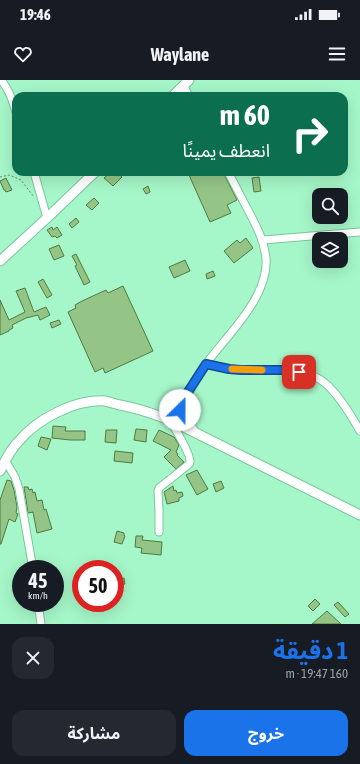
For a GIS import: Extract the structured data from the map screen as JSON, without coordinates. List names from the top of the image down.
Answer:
{
  "page": {
    "status": "19:46",
    "header": "Waylane",
    "turn": ["60 m", "انعطف يمينًا"],
    "speed": "45 km/h",
    "limit": "50",
    "heading": ["1 دقيقة", "160 m · 19:47"],
    "buttons": ["خروج", "مشاركة"]
  }
}
